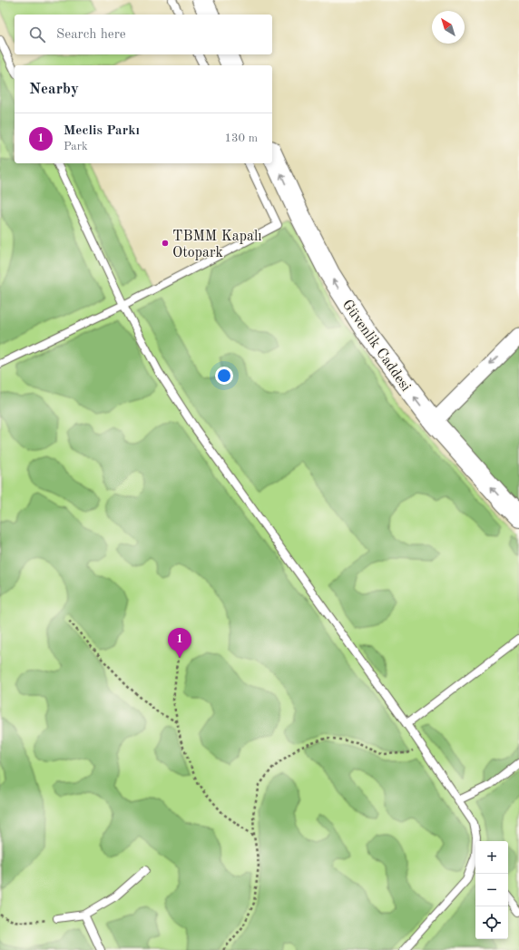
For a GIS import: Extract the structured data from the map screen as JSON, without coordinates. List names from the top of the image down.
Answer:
{
  "streets": {
    "main road": ["Güvenlik Caddesi"]
  },
  "one_way": ["Güvenlik Caddesi"],
  "places": ["TBMM Kapalı Otopark"],
  "north": "top left",
  "page": {
    "search": "Search here",
    "heading": "Nearby",
    "list": [
      {
        "mark": "1",
        "name": "Meclis Parkı",
        "note": "Park",
        "value": "130 m"
      }
    ],
    "pins": "1",
    "map_buttons": ["+", "−"]
  }
}
